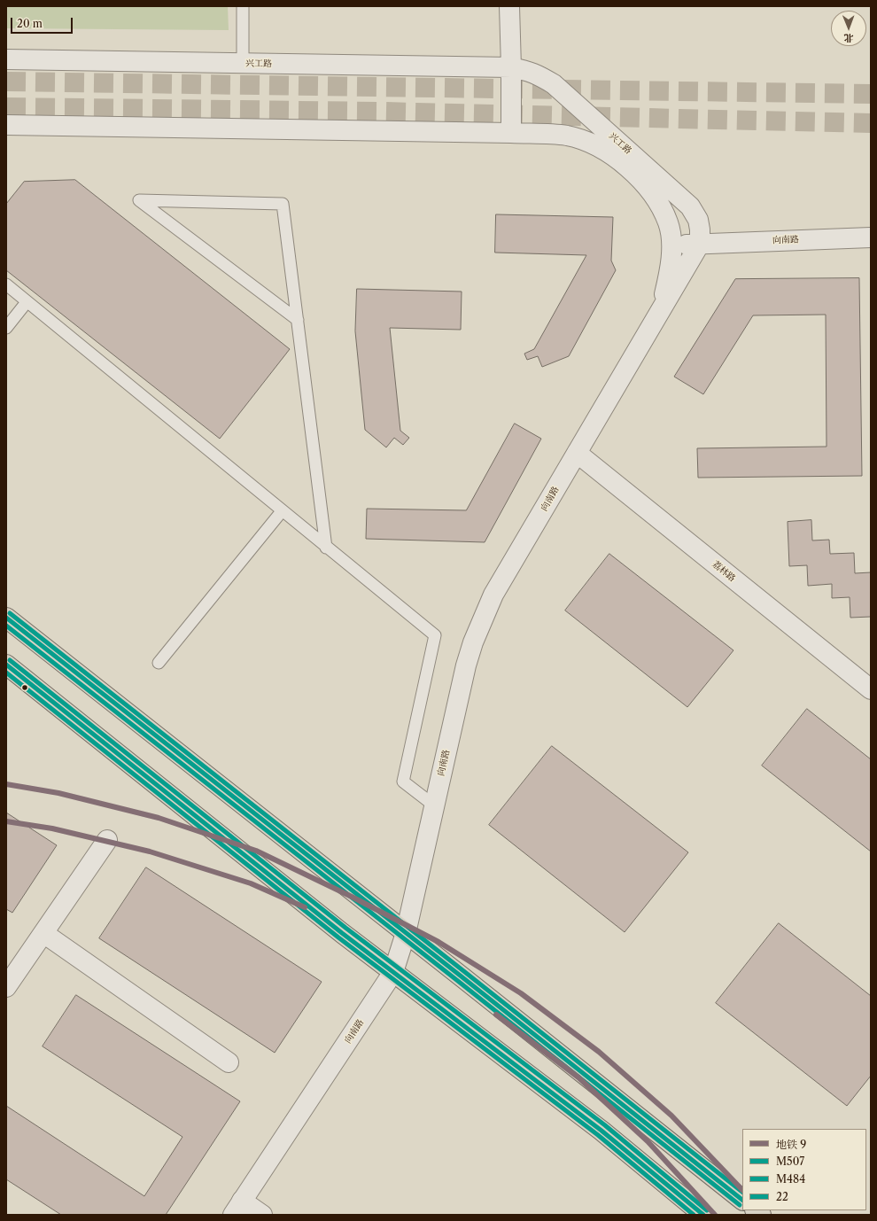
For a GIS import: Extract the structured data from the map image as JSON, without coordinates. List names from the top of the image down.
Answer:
{
  "streets": {
    "street": ["兴工路", "向南路", "荔林路"]
  },
  "crossings": [
    ["兴工路", "向南路"],
    ["向南路", "荔林路"]
  ],
  "lines": [
    "transit line 22",
    "transit line M507",
    "transit line M484",
    "metro line 9"
  ],
  "legend": [
    "地铁 9",
    "M507",
    "M484",
    "22"
  ],
  "scale_bar": "20 m",
  "north": "bottom"
}
